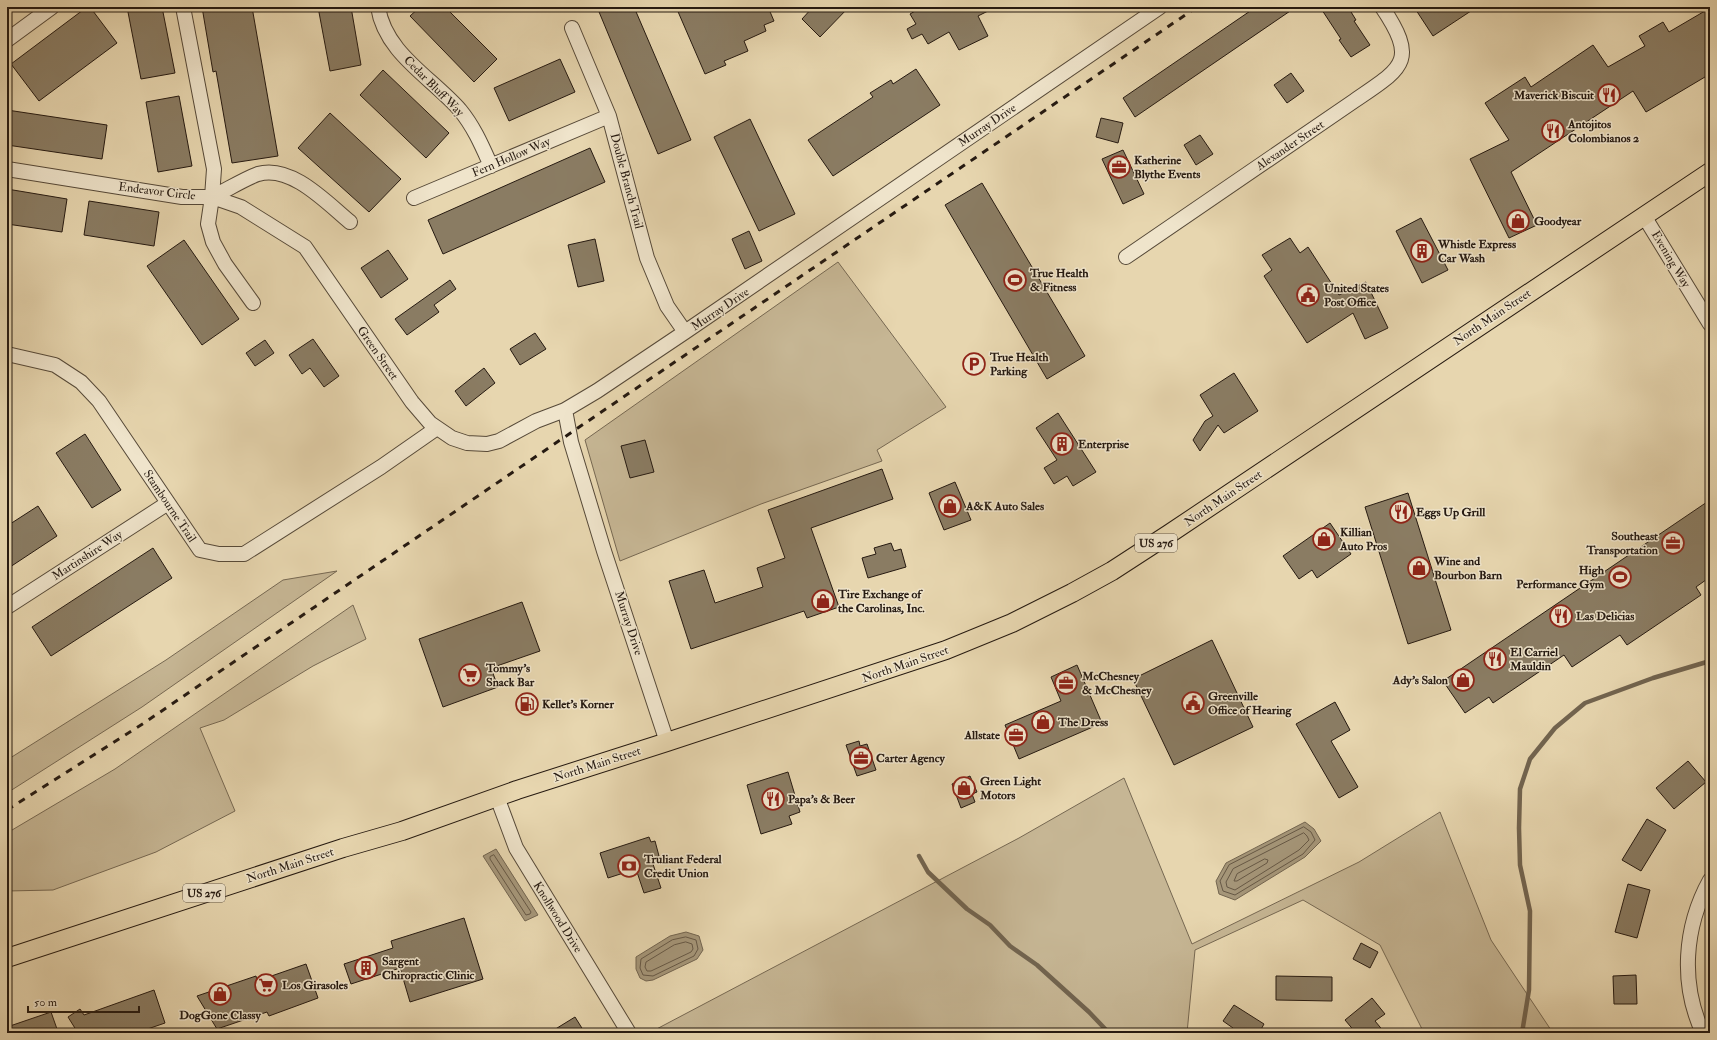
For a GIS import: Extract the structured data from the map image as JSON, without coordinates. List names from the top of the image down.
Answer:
{
  "streets": {
    "main road": ["North Main Street", "US 276"],
    "street": [
      "Cedar Bluff Way",
      "Murray Drive",
      "Alexander Street",
      "Fern Hollow Way",
      "Double Branch Trail",
      "Endeavor Circle",
      "Evening Way",
      "Green Street",
      "Stambourne Trail",
      "Martinshire Way",
      "Knollwood Drive"
    ]
  },
  "crossings": [
    ["Cedar Bluff Way", "Fern Hollow Way"],
    ["Murray Drive", "Double Branch Trail"],
    ["Murray Drive", "North Main Street"],
    ["Murray Drive", "Green Street"],
    ["Fern Hollow Way", "Double Branch Trail"],
    ["Endeavor Circle", "Green Street"],
    ["Evening Way", "North Main Street"],
    ["North Main Street", "Knollwood Drive"],
    ["Green Street", "Stambourne Trail"],
    ["Stambourne Trail", "Martinshire Way"]
  ],
  "places": {
    "restaurant": [
      "Maverick Biscuit",
      "Antojitos Colombianos 2",
      "Eggs Up Grill",
      "Las Delicias",
      "El Carriel Mauldin",
      "Papa's & Beer"
    ],
    "office": [
      "Katherine Blythe Events",
      "Southeast Transportation",
      "McChesney & McChesney",
      "Allstate",
      "Carter Agency"
    ],
    "shop": [
      "Goodyear",
      "A&K Auto Sales",
      "Killian Auto Pros",
      "Wine and Bourbon Barn",
      "Tire Exchange of the Carolinas, Inc.",
      "Ady's Salon",
      "The Dress",
      "Green Light Motors",
      "DogGone Classy"
    ],
    "building": ["Whistle Express Car Wash", "Enterprise", "Sargent Chiropractic Clinic"],
    "sports": ["True Health & Fitness", "High Performance Gym"],
    "public building": ["United States Post Office", "Greenville Office of Hearing"],
    "parking": ["True Health Parking"],
    "supermarket": ["Tommy's Snack Bar", "Los Girasoles"],
    "fuel station": ["Kellet's Korner"],
    "bank": ["Truliant Federal Credit Union"]
  },
  "scale_bar": "50 m"
}
